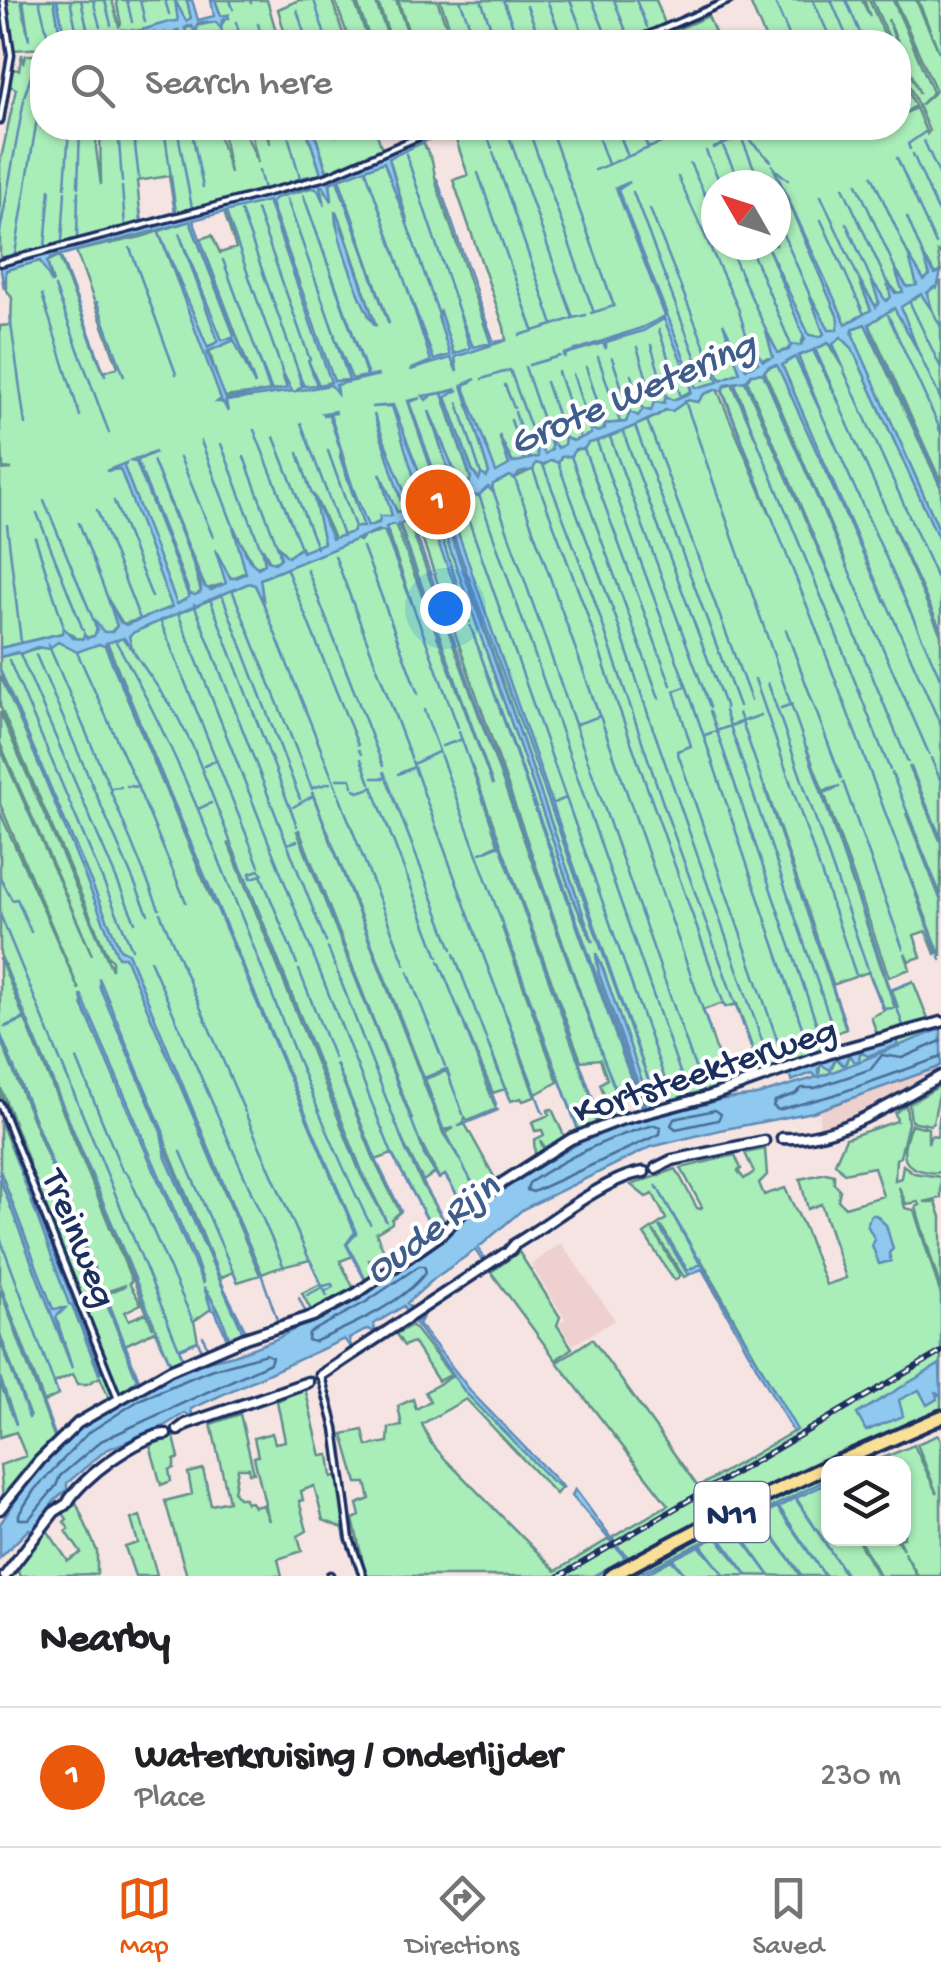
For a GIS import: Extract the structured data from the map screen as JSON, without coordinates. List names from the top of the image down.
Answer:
{
  "streets": {
    "highway": ["N11"],
    "main road": ["Kortsteekterweg"],
    "street": ["Treinweg"]
  },
  "crossings": [
    ["Kortsteekterweg", "Treinweg"]
  ],
  "water": ["Grote Wetering", "Oude Rijn"],
  "north": "top left",
  "page": {
    "search": "Search here",
    "pins": "1",
    "heading": "Nearby",
    "list": [
      {
        "mark": "1",
        "name": "Waterkruising / Onderlijder",
        "note": "Place",
        "value": "230 m"
      }
    ],
    "nav": ["Map", "Directions", "Saved"]
  }
}
